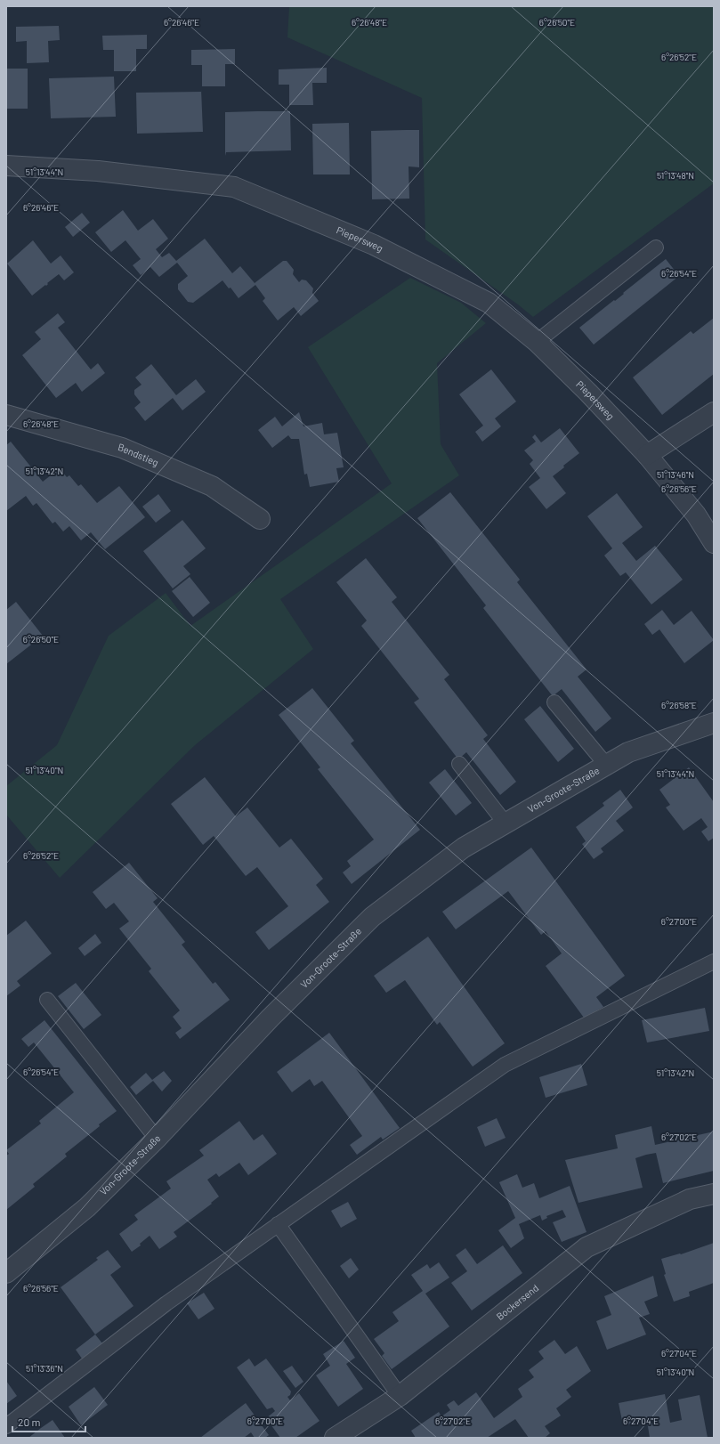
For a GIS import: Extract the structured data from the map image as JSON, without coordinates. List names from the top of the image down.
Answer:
{
  "streets": {
    "street": [
      "Piepersweg",
      "Bendstieg",
      "Von-Groote-Straße",
      "Bockersend"
    ]
  },
  "scale_bar": "20 m",
  "coordinates": [
    "6°26'46\"E",
    "6°26'48\"E",
    "6°26'50\"E",
    "6°26'52\"E",
    "51°13'44\"N",
    "51°13'48\"N",
    "6°26'54\"E",
    "51°13'42\"N",
    "51°13'46\"N",
    "6°26'56\"E",
    "6°26'58\"E",
    "51°13'40\"N",
    "6°27'00\"E",
    "6°27'02\"E",
    "6°27'04\"E",
    "51°13'36\"N"
  ]
}
